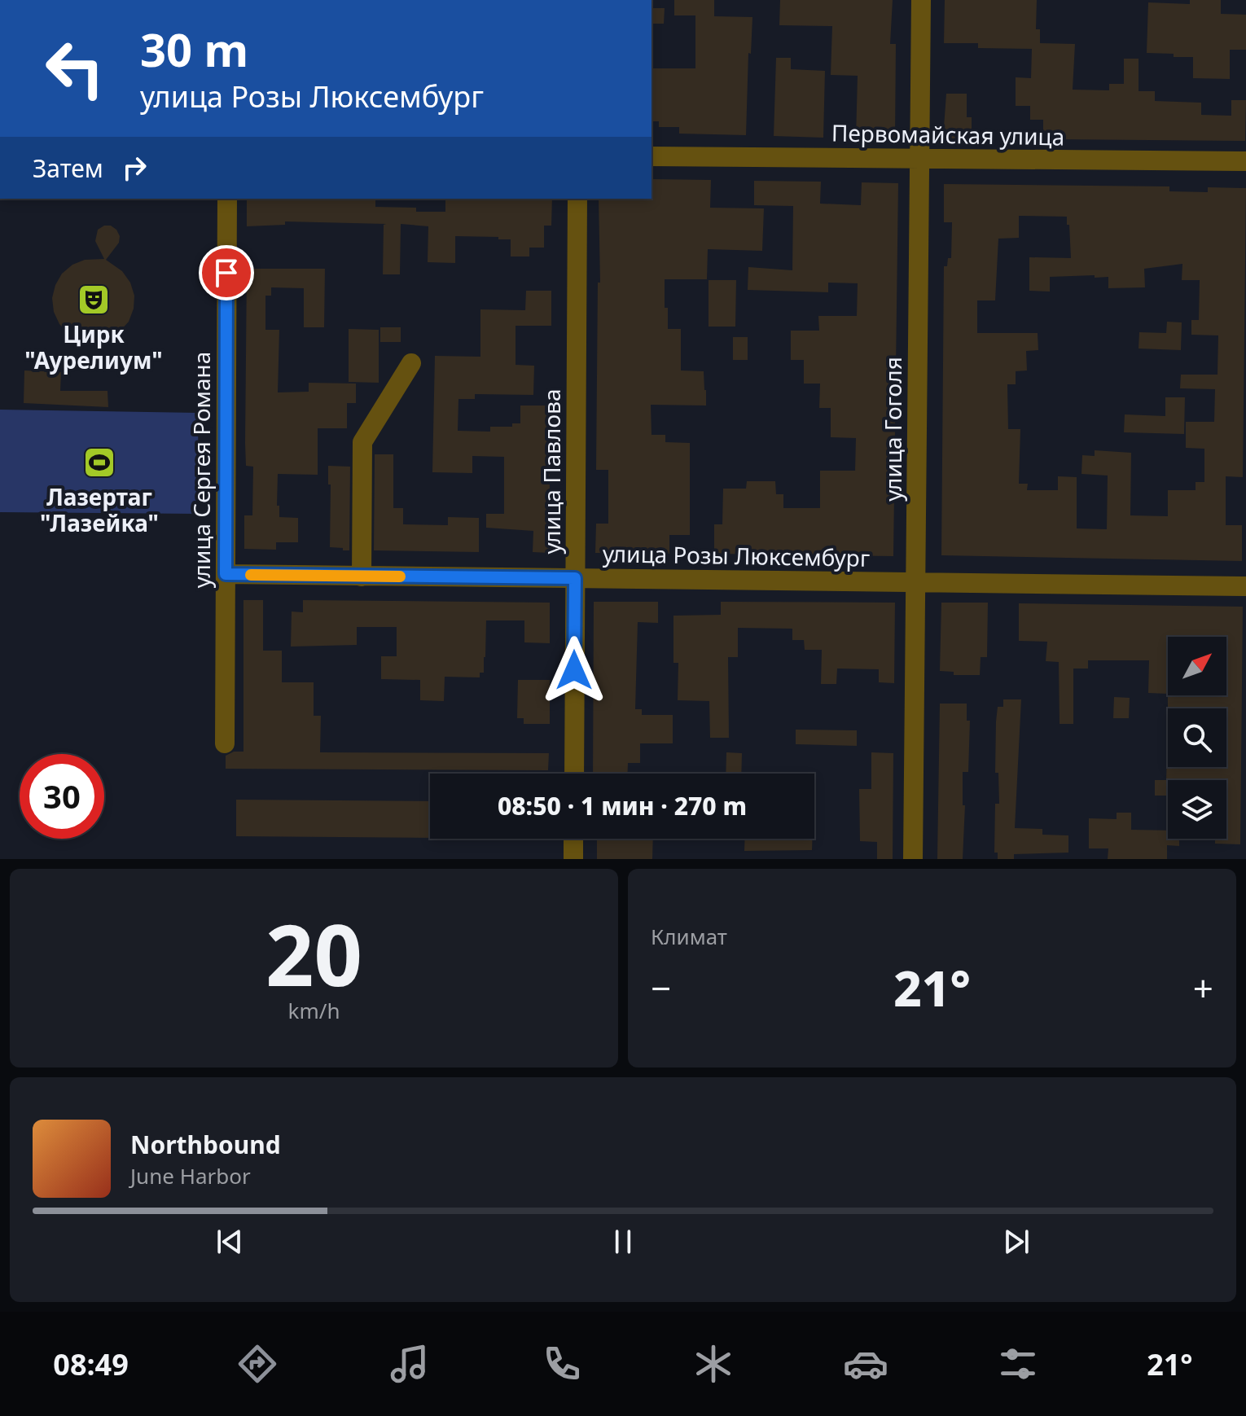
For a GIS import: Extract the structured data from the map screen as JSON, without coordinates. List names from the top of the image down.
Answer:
{
  "streets": {
    "street": [
      "Первомайская улица",
      "улица Гоголя",
      "улица Сергея Романа",
      "улица Павлова",
      "улица Розы Люксембург"
    ]
  },
  "crossings": [
    ["Первомайская улица", "улица Гоголя"],
    ["улица Гоголя", "улица Розы Люксембург"],
    ["улица Сергея Романа", "улица Розы Люксембург"],
    ["улица Павлова", "улица Розы Люксембург"]
  ],
  "places": {
    "theatre": ["Цирк \"Аурелиум\""],
    "sports": ["Лазертаг \"Лазейка\""]
  },
  "north": "top right",
  "page": {
    "turn": ["30 m", "улица Розы Люксембург"],
    "then": "Затем",
    "limit": "30",
    "trip": "08:50 · 1 мин · 270 m",
    "tile": [
      ["20", "km/h"],
      "Климат"
    ],
    "heat": ["−", "21°", "+"],
    "song": ["Northbound", "June Harbor"],
    "tabs": ["08:49", "21°"]
  }
}
